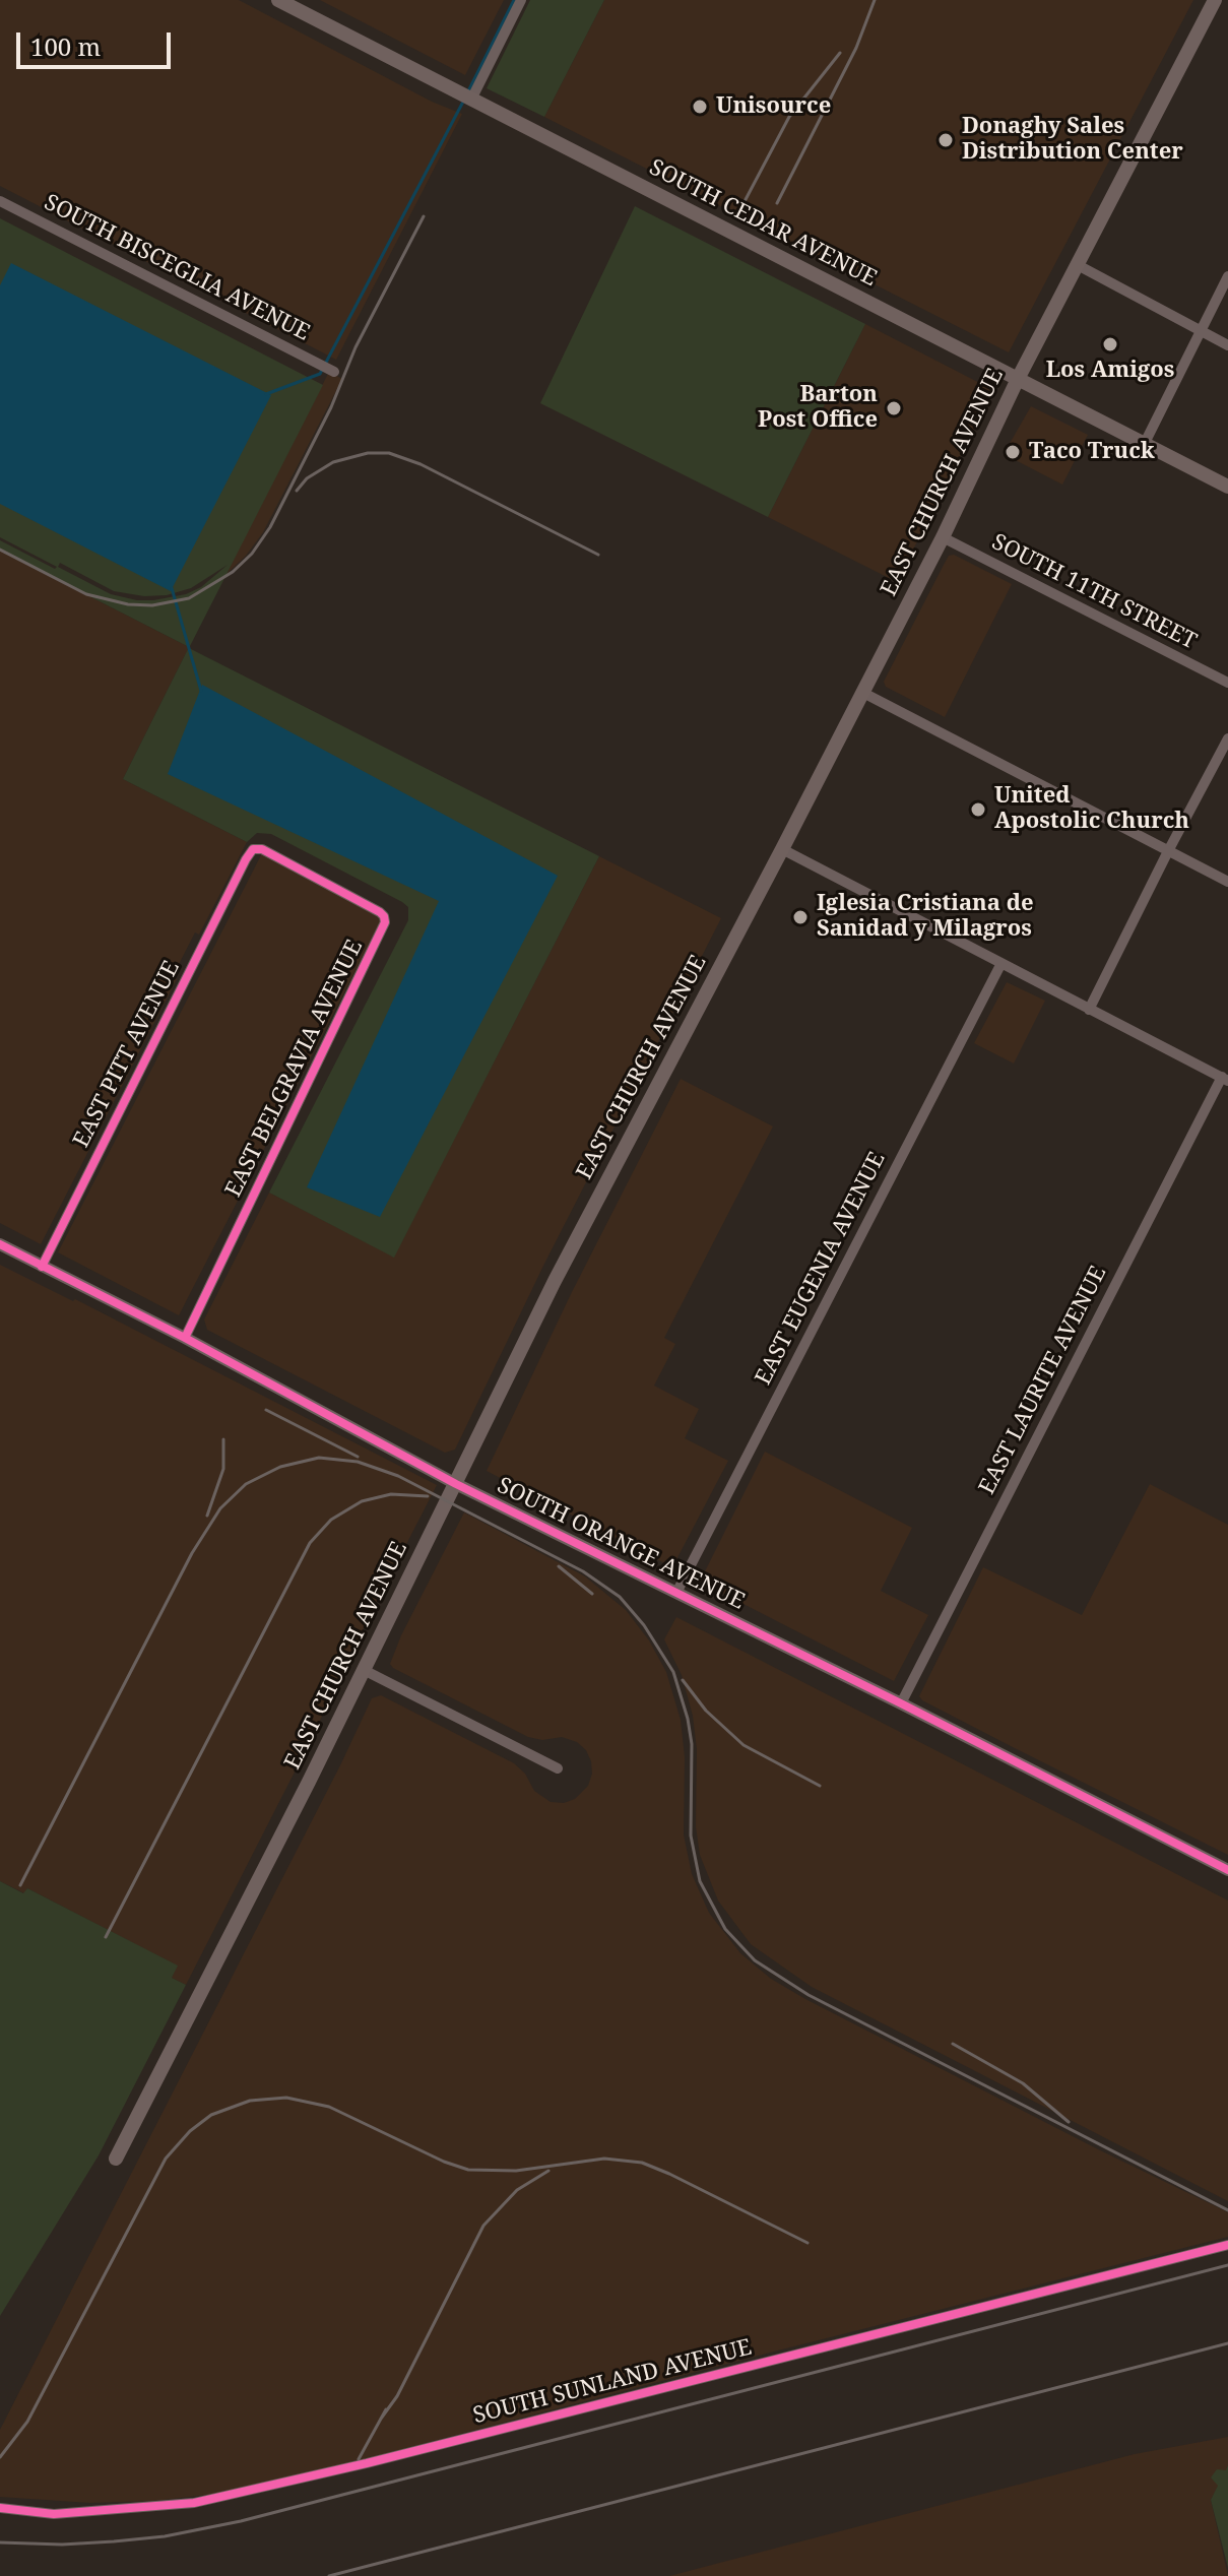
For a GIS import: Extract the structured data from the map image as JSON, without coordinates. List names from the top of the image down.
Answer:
{
  "streets": {
    "main road": ["SOUTH CEDAR AVENUE", "EAST CHURCH AVENUE"],
    "street": [
      "SOUTH BISCEGLIA AVENUE",
      "SOUTH 11TH STREET",
      "EAST PITT AVENUE",
      "EAST BELGRAVIA AVENUE",
      "EAST EUGENIA AVENUE",
      "EAST LAURITE AVENUE",
      "SOUTH ORANGE AVENUE",
      "SOUTH SUNLAND AVENUE"
    ]
  },
  "crossings": [
    ["SOUTH CEDAR AVENUE", "EAST CHURCH AVENUE"],
    ["EAST CHURCH AVENUE", "SOUTH 11TH STREET"],
    ["EAST CHURCH AVENUE", "SOUTH ORANGE AVENUE"],
    ["EAST PITT AVENUE", "EAST BELGRAVIA AVENUE"],
    ["EAST PITT AVENUE", "SOUTH ORANGE AVENUE"],
    ["EAST BELGRAVIA AVENUE", "SOUTH ORANGE AVENUE"],
    ["EAST EUGENIA AVENUE", "SOUTH ORANGE AVENUE"],
    ["EAST LAURITE AVENUE", "SOUTH ORANGE AVENUE"]
  ],
  "places": [
    "Unisource",
    "Donaghy Sales Distribution Center",
    "Los Amigos",
    "Barton Post Office",
    "Taco Truck",
    "United Apostolic Church",
    "Iglesia Cristiana de Sanidad y Milagros"
  ],
  "scale_bar": "100 m"
}
